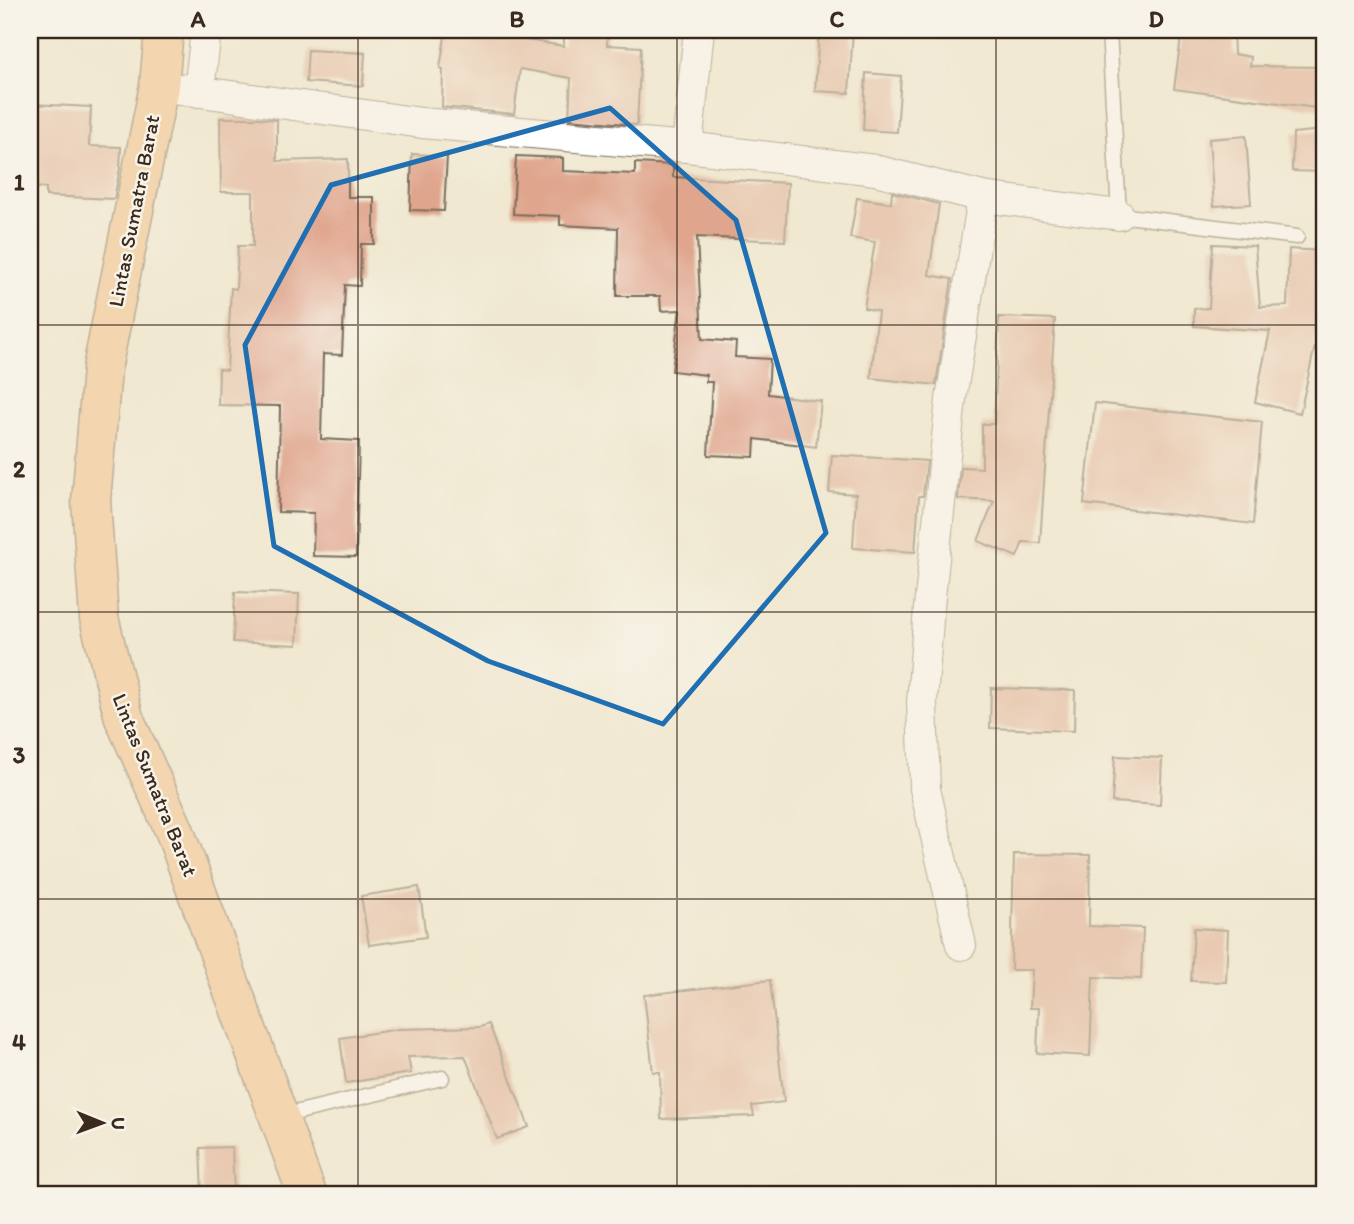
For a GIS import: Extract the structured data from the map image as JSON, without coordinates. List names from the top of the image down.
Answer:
{
  "streets": {
    "highway": ["Lintas Sumatra Barat"]
  },
  "north": "right",
  "grid": {
    "columns": [
      "A",
      "B",
      "C",
      "D"
    ],
    "rows": [
      "1",
      "2",
      "3",
      "4"
    ]
  }
}
